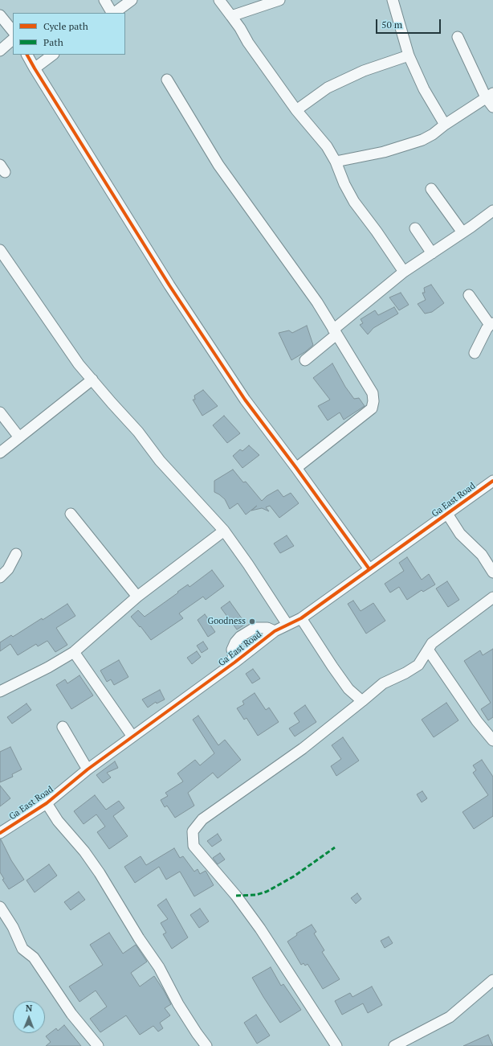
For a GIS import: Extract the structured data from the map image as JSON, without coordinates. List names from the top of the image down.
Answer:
{
  "streets": {
    "street": ["Ga East Road"]
  },
  "places": ["Goodness"],
  "legend": ["Cycle path", "Path"],
  "scale_bar": "50 m",
  "north": "top"
}
